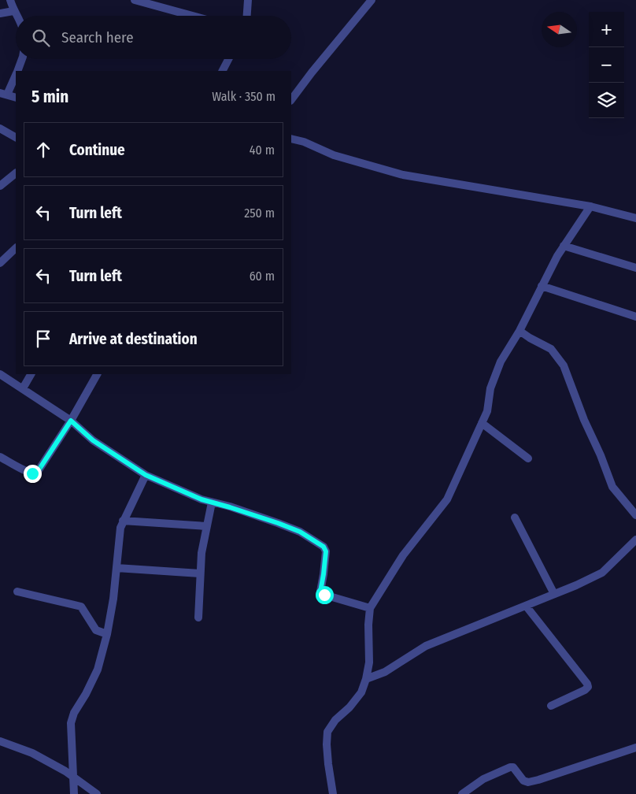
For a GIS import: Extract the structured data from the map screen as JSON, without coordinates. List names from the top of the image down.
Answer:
{
  "north": "left",
  "page": {
    "map_buttons": ["+", "−"],
    "search": "Search here",
    "heading": ["5 min", "Walk · 350 m"],
    "list": [
      ["Continue", "40 m"],
      ["Turn left", "250 m"],
      ["Turn left", "60 m"],
      "Arrive at destination"
    ]
  }
}
